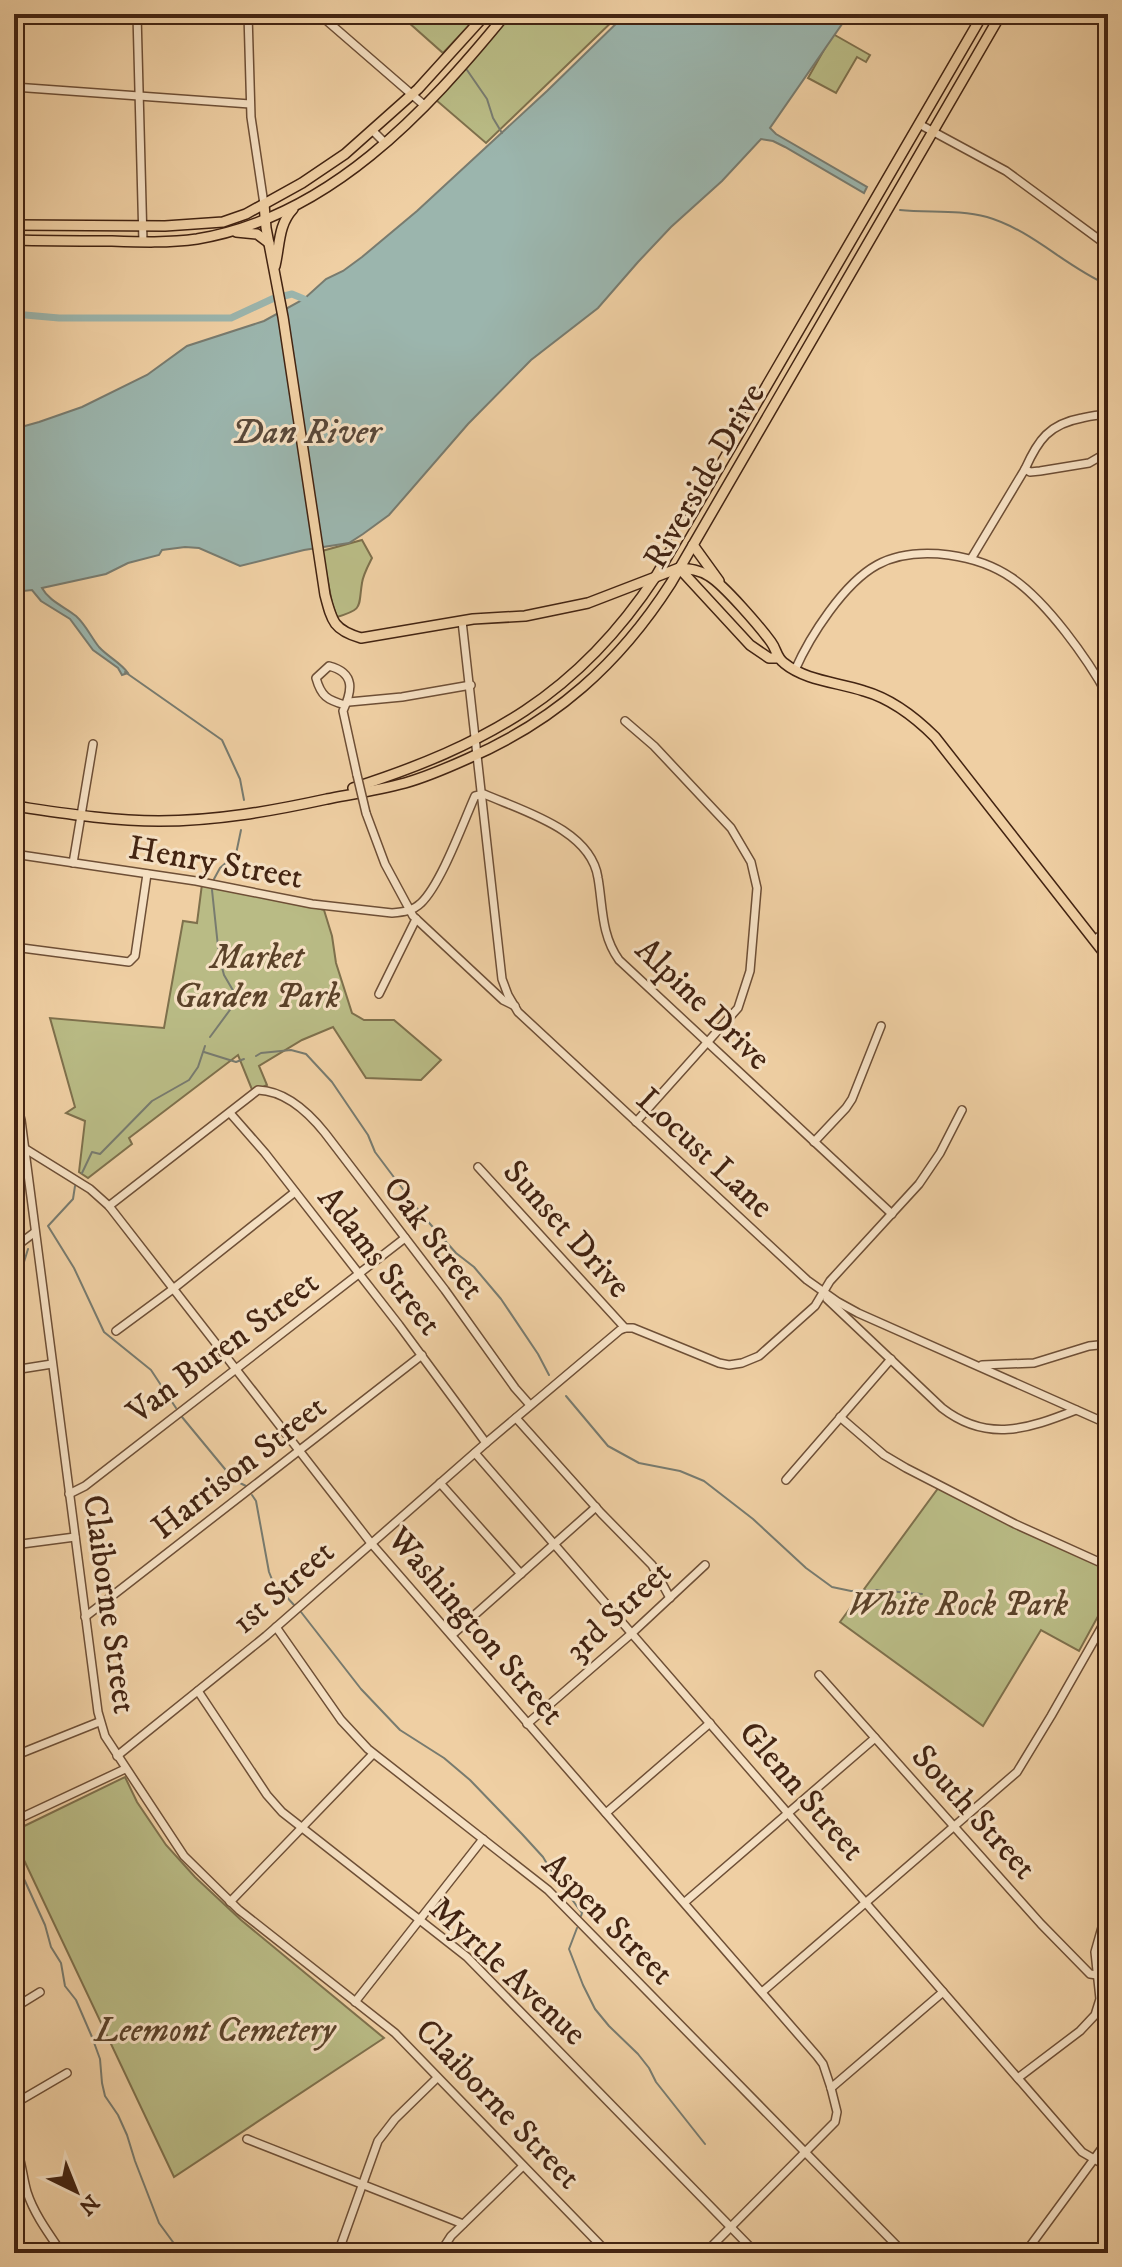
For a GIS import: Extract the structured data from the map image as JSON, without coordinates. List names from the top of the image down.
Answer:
{
  "streets": {
    "main road": ["Riverside Drive"],
    "street": [
      "Henry Street",
      "Alpine Drive",
      "Locust Lane",
      "Sunset Drive",
      "Oak Street",
      "Adams Street",
      "Van Buren Street",
      "Harrison Street",
      "1st Street",
      "Claiborne Street",
      "3rd Street",
      "Washington Street",
      "Glenn Street",
      "South Street",
      "Aspen Street",
      "Myrtle Avenue"
    ]
  },
  "crossings": [
    ["Riverside Drive", "Locust Lane"],
    ["Alpine Drive", "Locust Lane"],
    ["Alpine Drive", "Sunset Drive"],
    ["Locust Lane", "Sunset Drive"],
    ["Sunset Drive", "1st Street"],
    ["Oak Street", "Adams Street"],
    ["Oak Street", "Van Buren Street"],
    ["Oak Street", "1st Street"],
    ["Adams Street", "Van Buren Street"],
    ["Adams Street", "Harrison Street"],
    ["Adams Street", "1st Street"],
    ["Van Buren Street", "Claiborne Street"],
    ["Van Buren Street", "Washington Street"],
    ["Harrison Street", "Claiborne Street"],
    ["Harrison Street", "Washington Street"],
    ["1st Street", "Claiborne Street"],
    ["1st Street", "Washington Street"],
    ["1st Street", "Glenn Street"],
    ["1st Street", "Aspen Street"],
    ["1st Street", "Myrtle Avenue"],
    ["Claiborne Street", "Washington Street"],
    ["3rd Street", "Washington Street"],
    ["3rd Street", "Glenn Street"],
    ["Washington Street", "Aspen Street"],
    ["Washington Street", "Myrtle Avenue"]
  ],
  "water": ["Dan River"],
  "parks": ["Market Garden Park", "White Rock Park", "Leemont Cemetery"],
  "north": "bottom right"
}
